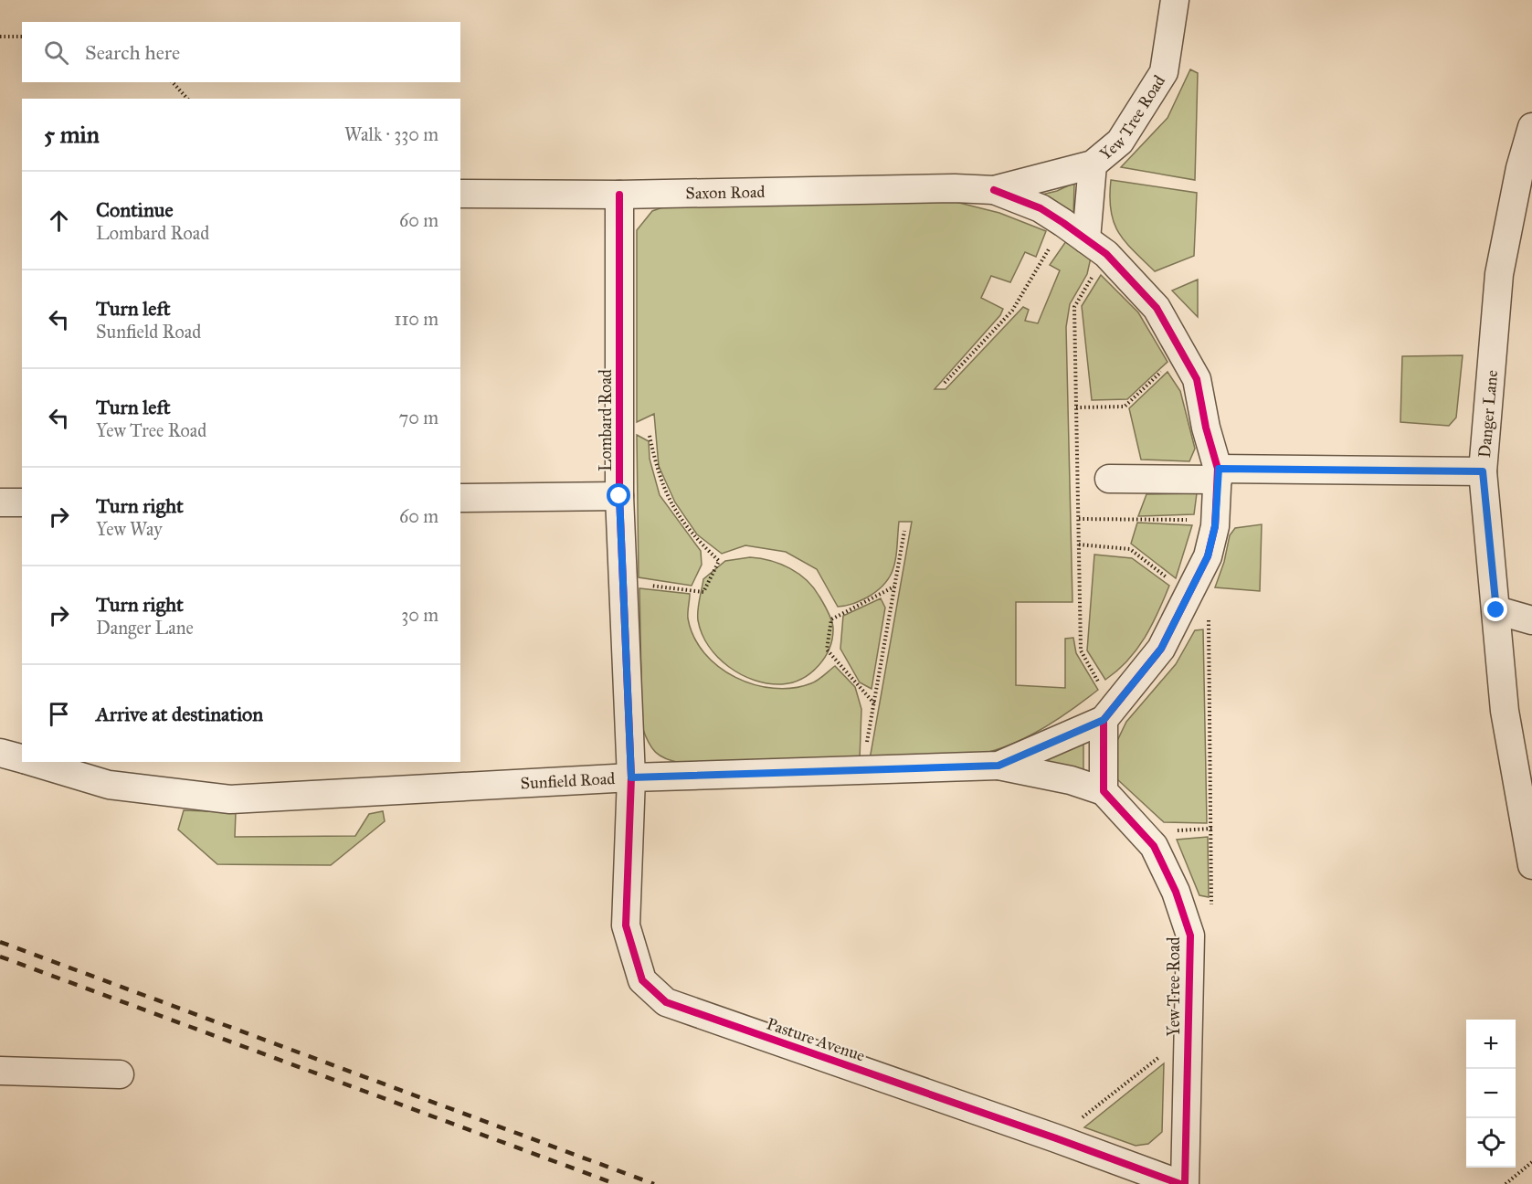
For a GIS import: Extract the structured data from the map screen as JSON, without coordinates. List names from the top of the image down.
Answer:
{
  "streets": {
    "street": [
      "Yew Tree Road",
      "Saxon Road",
      "Danger Lane",
      "Lombard Road",
      "Sunfield Road",
      "Pasture Avenue"
    ]
  },
  "crossings": [
    ["Yew Tree Road", "Saxon Road"],
    ["Saxon Road", "Lombard Road"],
    ["Lombard Road", "Sunfield Road"],
    ["Lombard Road", "Pasture Avenue"],
    ["Sunfield Road", "Pasture Avenue"]
  ],
  "page": {
    "search": "Search here",
    "heading": ["5 min", "Walk · 330 m"],
    "list": [
      ["Continue", "Lombard Road", "60 m"],
      ["Turn left", "Sunfield Road", "110 m"],
      ["Turn left", "Yew Tree Road", "70 m"],
      ["Turn right", "Yew Way", "60 m"],
      ["Turn right", "Danger Lane", "30 m"],
      "Arrive at destination"
    ],
    "map_buttons": ["+", "−"]
  }
}
